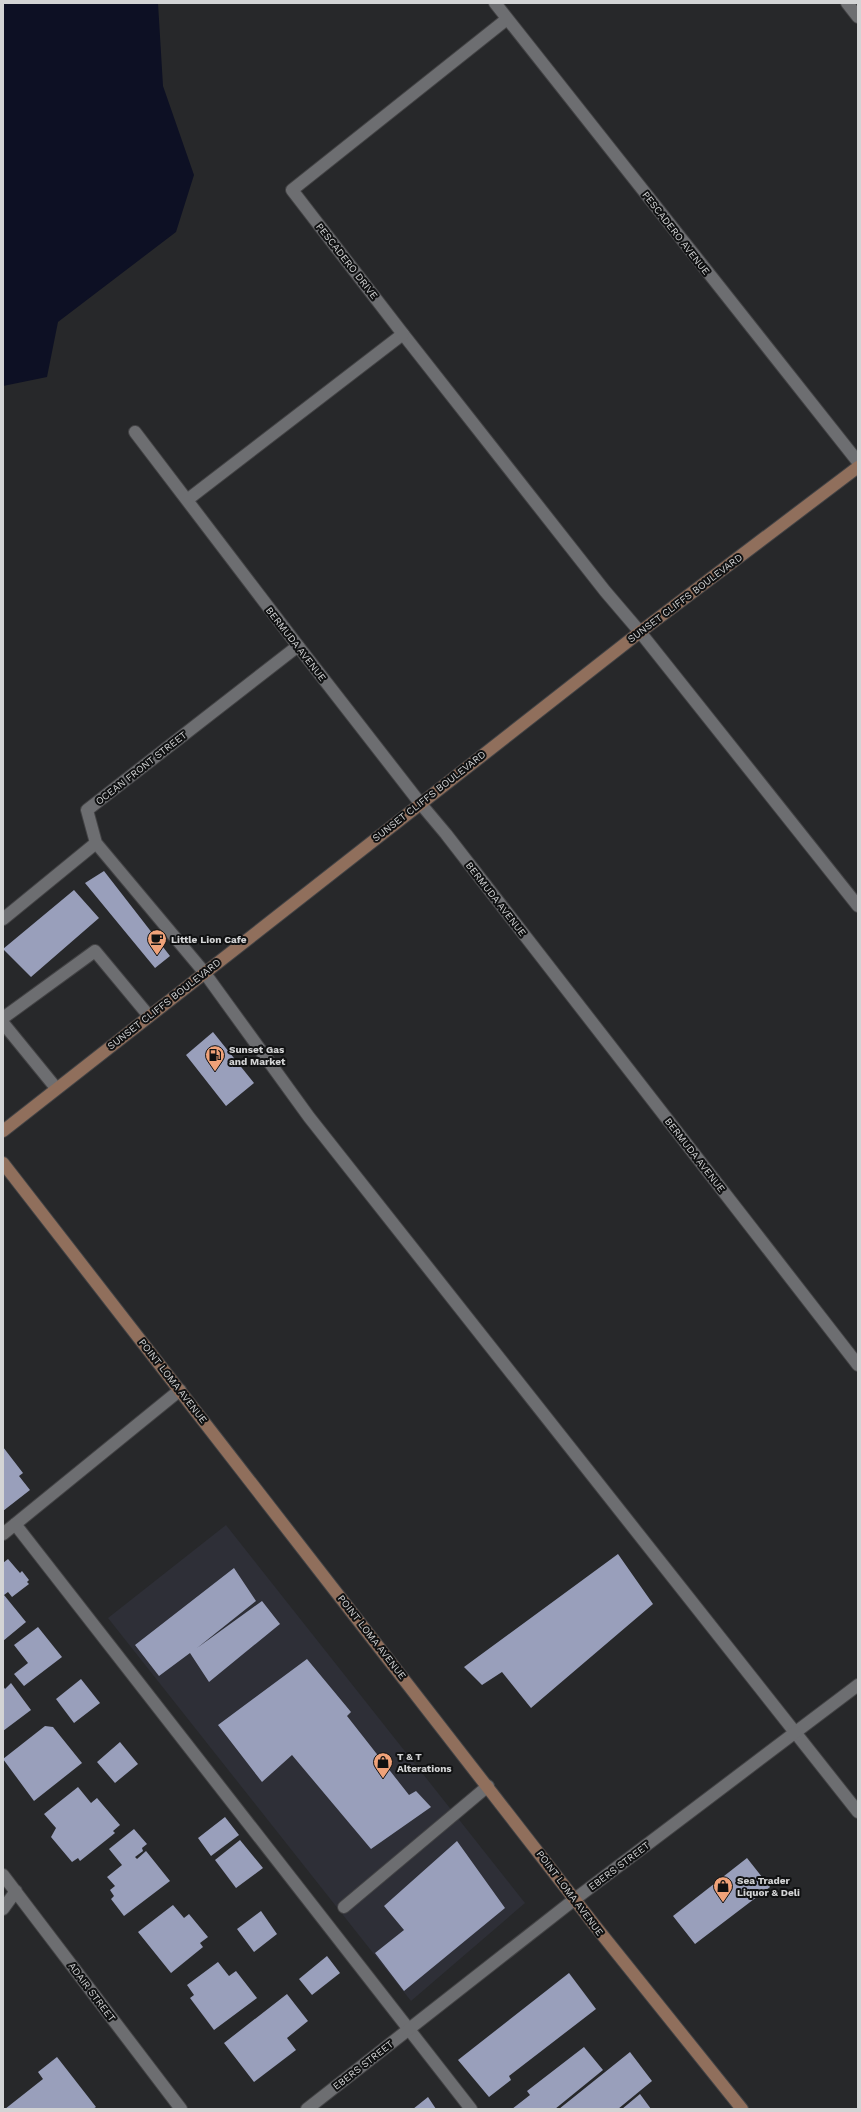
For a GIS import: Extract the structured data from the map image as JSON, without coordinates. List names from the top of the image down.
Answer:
{
  "streets": {
    "main road": ["SUNSET CLIFFS BOULEVARD", "POINT LOMA AVENUE"],
    "street": [
      "PESCADERO AVENUE",
      "PESCADERO DRIVE",
      "BERMUDA AVENUE",
      "OCEAN FRONT STREET",
      "EBERS STREET",
      "ADAIR STREET"
    ]
  },
  "crossings": [
    ["PESCADERO AVENUE", "PESCADERO DRIVE"],
    ["SUNSET CLIFFS BOULEVARD", "BERMUDA AVENUE"],
    ["BERMUDA AVENUE", "OCEAN FRONT STREET"],
    ["POINT LOMA AVENUE", "EBERS STREET"]
  ],
  "places": {
    "cafe": ["Little Lion Cafe"],
    "fuel station": ["Sunset Gas and Market"],
    "shop": ["T & T Alterations", "Sea Trader Liquor & Deli"]
  }
}
